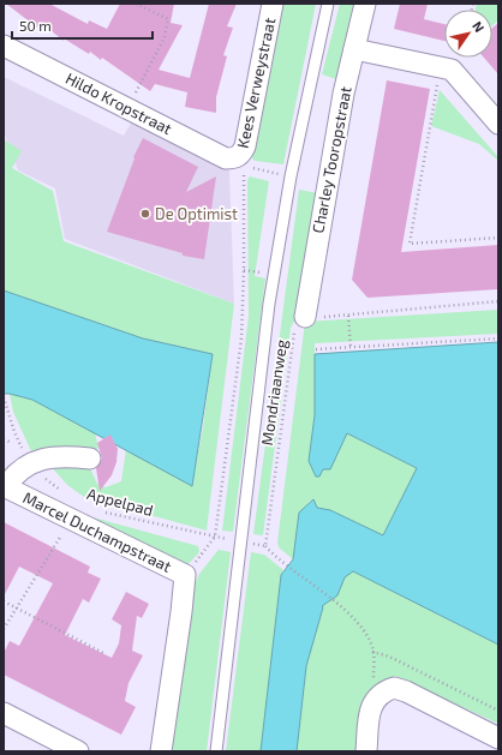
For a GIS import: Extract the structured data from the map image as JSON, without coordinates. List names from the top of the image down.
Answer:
{
  "streets": {
    "street": [
      "Kees Verweystraat",
      "Hildo Kropstraat",
      "Charley Tooropstraat",
      "Marcel Duchampstraat"
    ],
    "path": ["Mondriaanweg", "Appelpad"]
  },
  "crossings": [
    ["Kees Verweystraat", "Hildo Kropstraat"],
    ["Charley Tooropstraat", "Mondriaanweg"],
    ["Mondriaanweg", "Appelpad"]
  ],
  "places": ["De Optimist"],
  "scale_bar": "50 m",
  "north": "top right"
}
